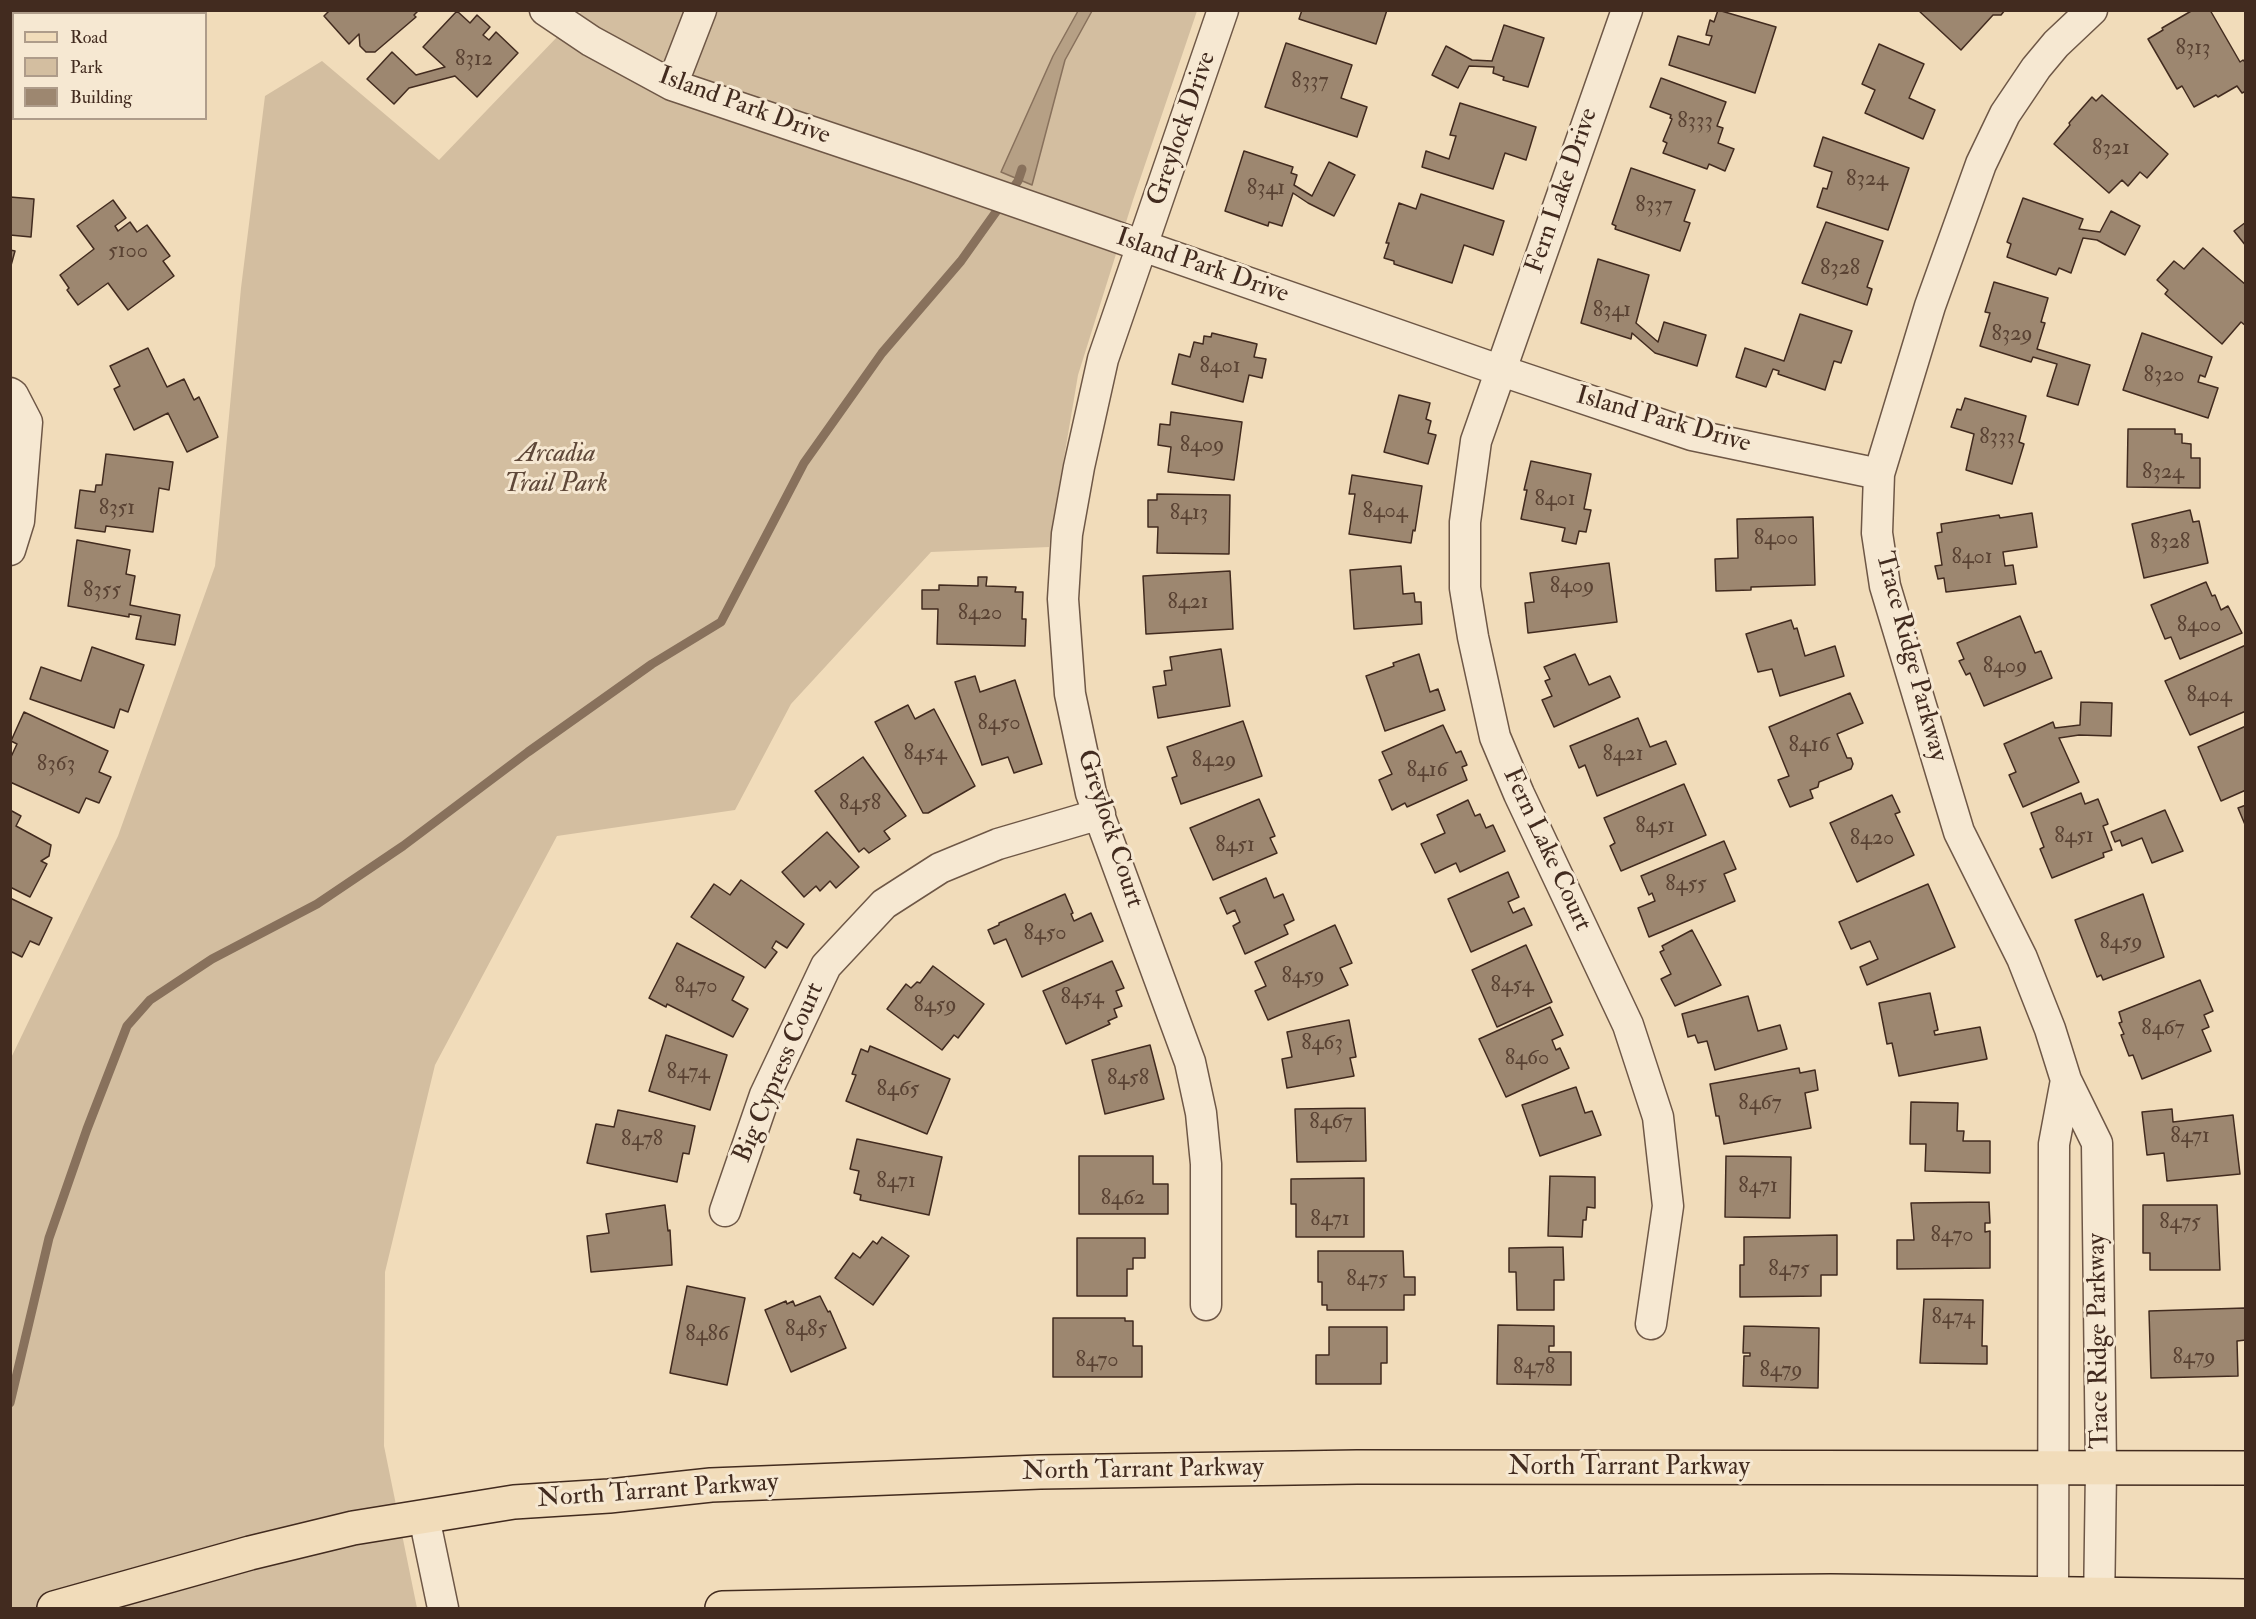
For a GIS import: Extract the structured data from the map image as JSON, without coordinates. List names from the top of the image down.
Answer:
{
  "streets": {
    "main road": ["North Tarrant Parkway"],
    "street": [
      "Island Park Drive",
      "Greylock Drive",
      "Fern Lake Drive",
      "Trace Ridge Parkway",
      "Greylock Court",
      "Fern Lake Court",
      "Big Cypress Court"
    ]
  },
  "crossings": [
    ["Island Park Drive", "Greylock Drive"],
    ["Island Park Drive", "Fern Lake Drive"],
    ["Island Park Drive", "Trace Ridge Parkway"],
    ["Island Park Drive", "Greylock Court"],
    ["Island Park Drive", "Fern Lake Court"],
    ["Greylock Drive", "Greylock Court"],
    ["Fern Lake Drive", "Fern Lake Court"],
    ["Trace Ridge Parkway", "North Tarrant Parkway"],
    ["Greylock Court", "Big Cypress Court"]
  ],
  "parks": ["Arcadia Trail Park"],
  "house_numbers": [
    "8313",
    "8312",
    "8337",
    "8333",
    "8321",
    "8324",
    "8341",
    "8337",
    "5100",
    "8328",
    "8341",
    "8329",
    "8401",
    "8320",
    "8333",
    "8409",
    "8324",
    "8401",
    "8351",
    "8404",
    "8413",
    "8400",
    "8328",
    "8401",
    "8409",
    "8355",
    "8421",
    "8420",
    "8400",
    "8409",
    "8404",
    "8450",
    "8416",
    "8454",
    "8421",
    "8429",
    "8363",
    "8416",
    "8458",
    "8451",
    "8451",
    "8420",
    "8451",
    "8455",
    "8450",
    "8459",
    "8459",
    "8454",
    "8470",
    "8454",
    "8459",
    "8467",
    "8463",
    "8460",
    "8474",
    "8458",
    "8465",
    "8467",
    "8467",
    "8471",
    "8478",
    "8471",
    "8471",
    "8462",
    "8471",
    "8475",
    "8470",
    "8475",
    "8475",
    "8474",
    "8485",
    "8486",
    "8479",
    "8470",
    "8478",
    "8479"
  ],
  "legend": ["Road", "Park", "Building"]
}
